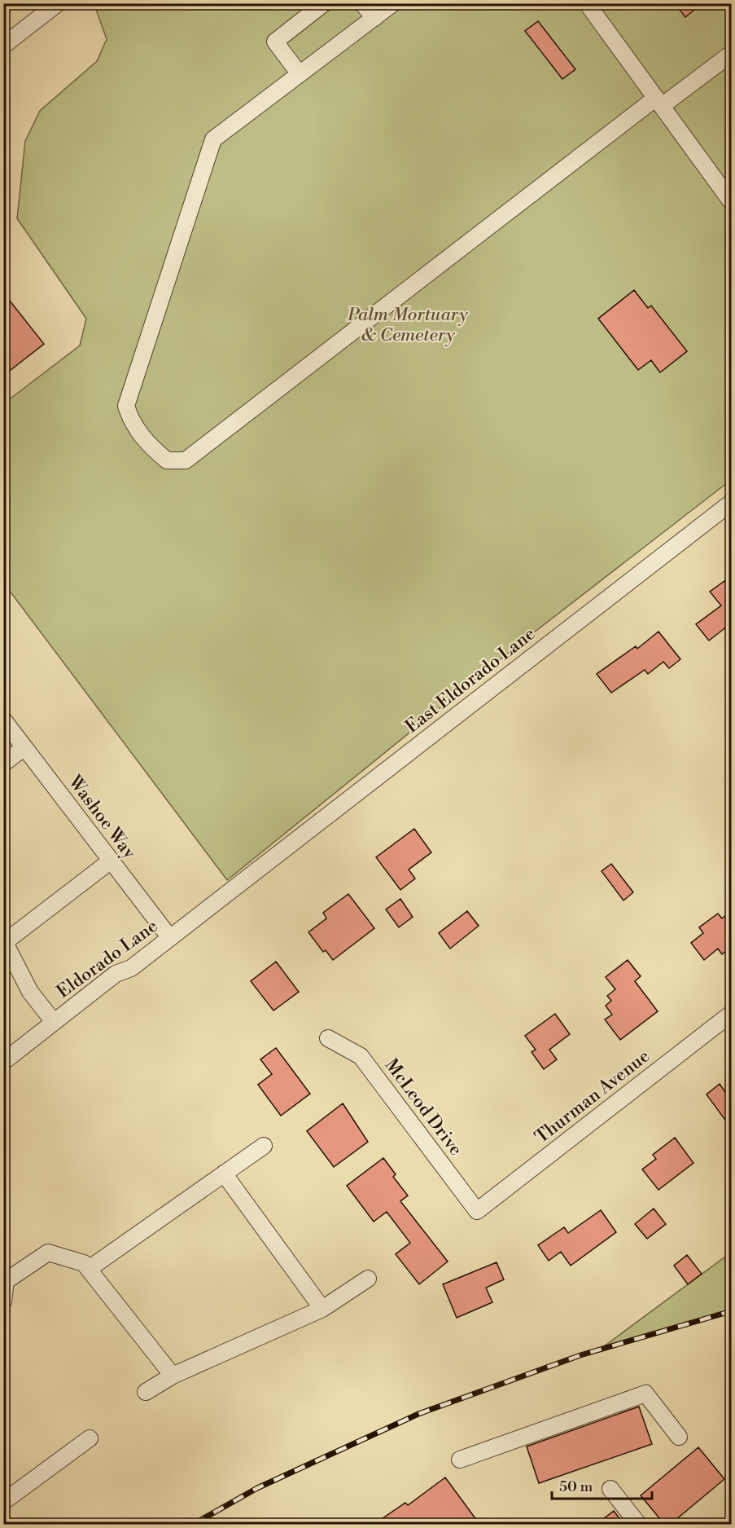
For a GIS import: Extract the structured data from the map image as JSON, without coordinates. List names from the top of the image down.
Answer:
{
  "streets": {
    "street": [
      "East Eldorado Lane",
      "Washoe Way",
      "Eldorado Lane",
      "Thurman Avenue",
      "McLeod Drive"
    ]
  },
  "crossings": [
    ["East Eldorado Lane", "Eldorado Lane"],
    ["Washoe Way", "Eldorado Lane"],
    ["Thurman Avenue", "McLeod Drive"]
  ],
  "parks": ["Palm Mortuary & Cemetery"],
  "scale_bar": "50 m"
}
